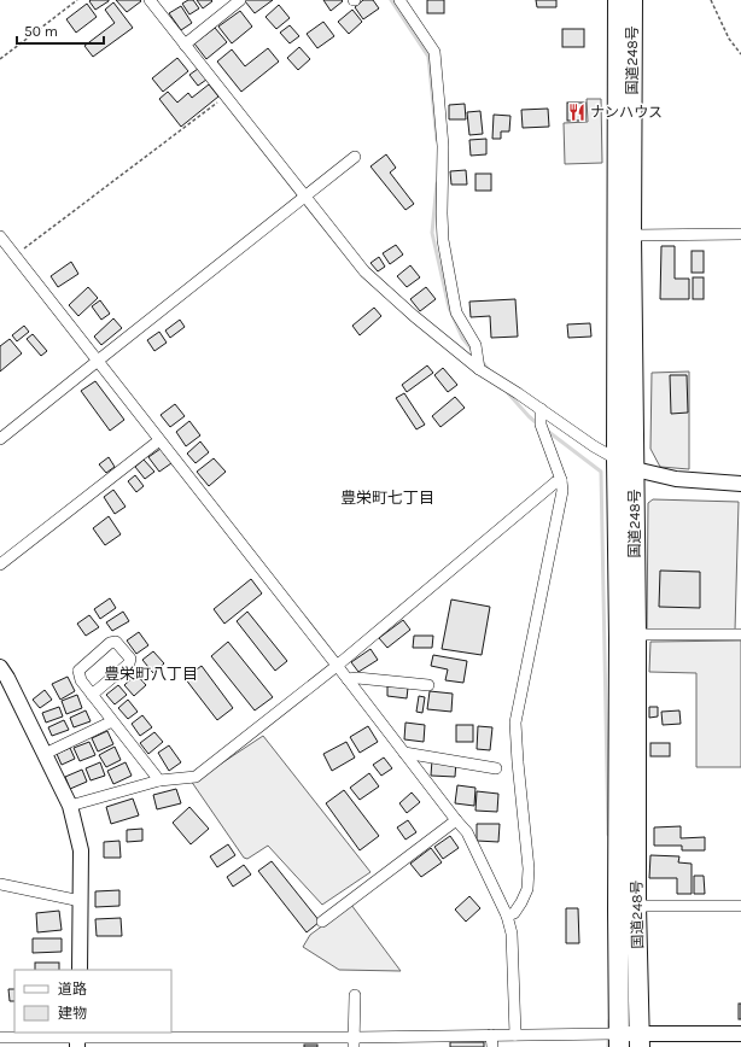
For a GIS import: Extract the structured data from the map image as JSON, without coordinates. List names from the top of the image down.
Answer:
{
  "streets": {
    "highway": ["国道248号"]
  },
  "districts": ["豊栄町七丁目", "豊栄町八丁目"],
  "places": {
    "restaurant": ["ナンハウス"]
  },
  "legend": ["道路", "建物"],
  "scale_bar": "50 m"
}
